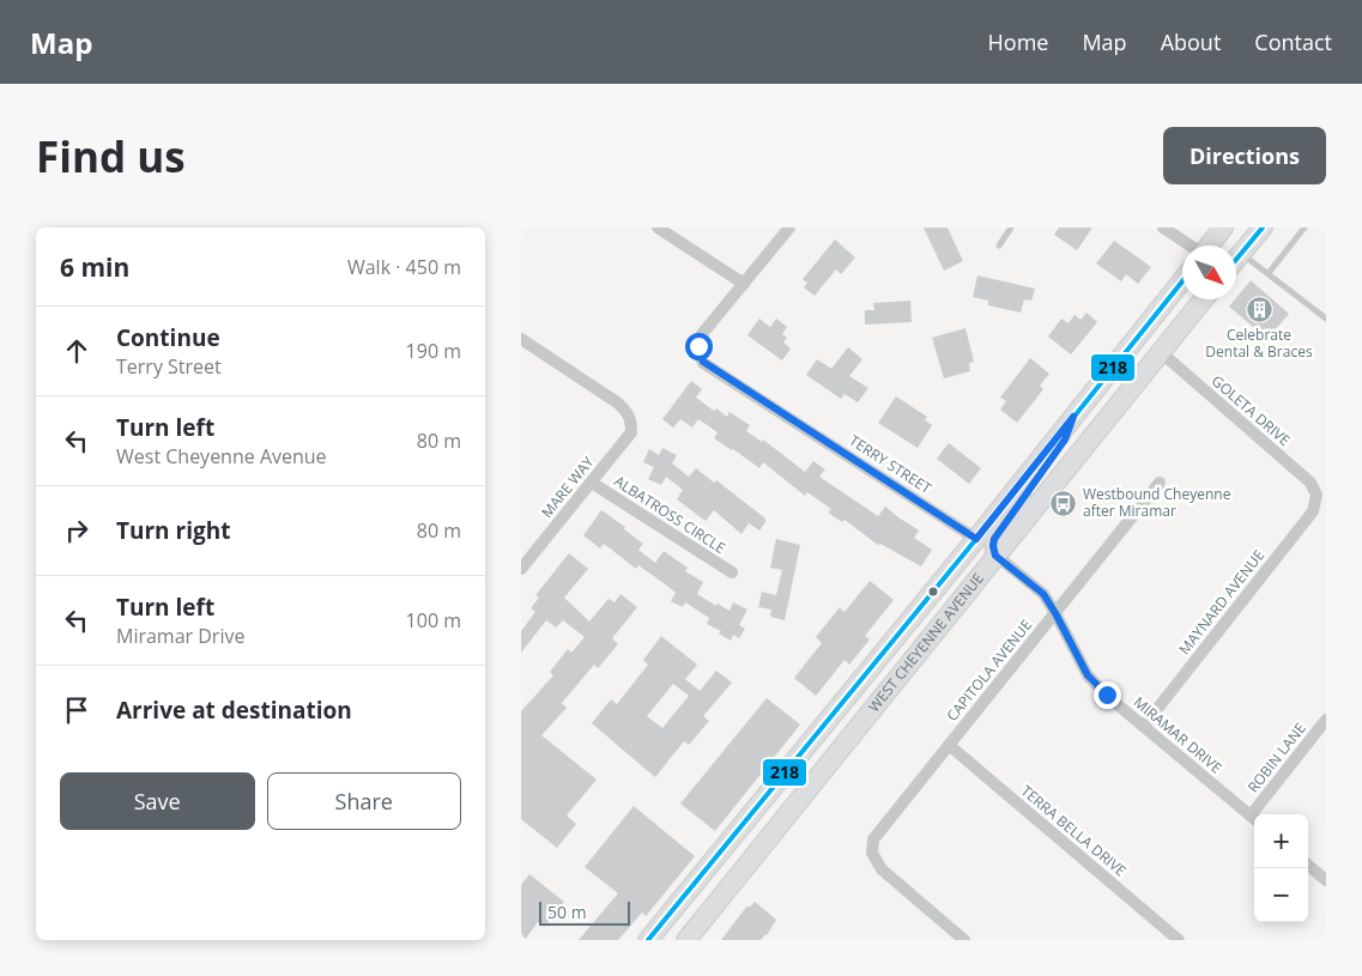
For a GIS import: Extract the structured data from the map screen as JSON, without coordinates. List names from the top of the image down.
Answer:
{
  "streets": {
    "main road": ["WEST CHEYENNE AVENUE"],
    "street": [
      "GOLETA DRIVE",
      "TERRY STREET",
      "MARE WAY",
      "ALBATROSS CIRCLE",
      "MAYNARD AVENUE",
      "CAPITOLA AVENUE",
      "MIRAMAR DRIVE",
      "ROBIN LANE",
      "TERRA BELLA DRIVE"
    ]
  },
  "crossings": [
    ["GOLETA DRIVE", "MAYNARD AVENUE"],
    ["GOLETA DRIVE", "WEST CHEYENNE AVENUE"],
    ["TERRY STREET", "WEST CHEYENNE AVENUE"],
    ["MARE WAY", "ALBATROSS CIRCLE"],
    ["MAYNARD AVENUE", "MIRAMAR DRIVE"],
    ["WEST CHEYENNE AVENUE", "MIRAMAR DRIVE"],
    ["CAPITOLA AVENUE", "MIRAMAR DRIVE"],
    ["CAPITOLA AVENUE", "TERRA BELLA DRIVE"]
  ],
  "places": {
    "building": ["Celebrate Dental & Braces"],
    "bus stop": ["Westbound Cheyenne after Miramar"]
  },
  "lines": ["transit line 218"],
  "scale_bar": "50 m",
  "north": "bottom right",
  "page": {
    "header": "Map",
    "nav": [
      "Home",
      "Map",
      "About",
      "Contact"
    ],
    "buttons": [
      "Directions",
      ["Save", "Share"]
    ],
    "title": "Find us",
    "heading": ["6 min", "Walk · 450 m"],
    "list": [
      ["Continue", "Terry Street", "190 m"],
      ["Turn left", "West Cheyenne Avenue", "80 m"],
      ["Turn right", "80 m"],
      ["Turn left", "Miramar Drive", "100 m"],
      "Arrive at destination"
    ],
    "map_buttons": ["+", "−"],
    "scale": "50 m"
  }
}
